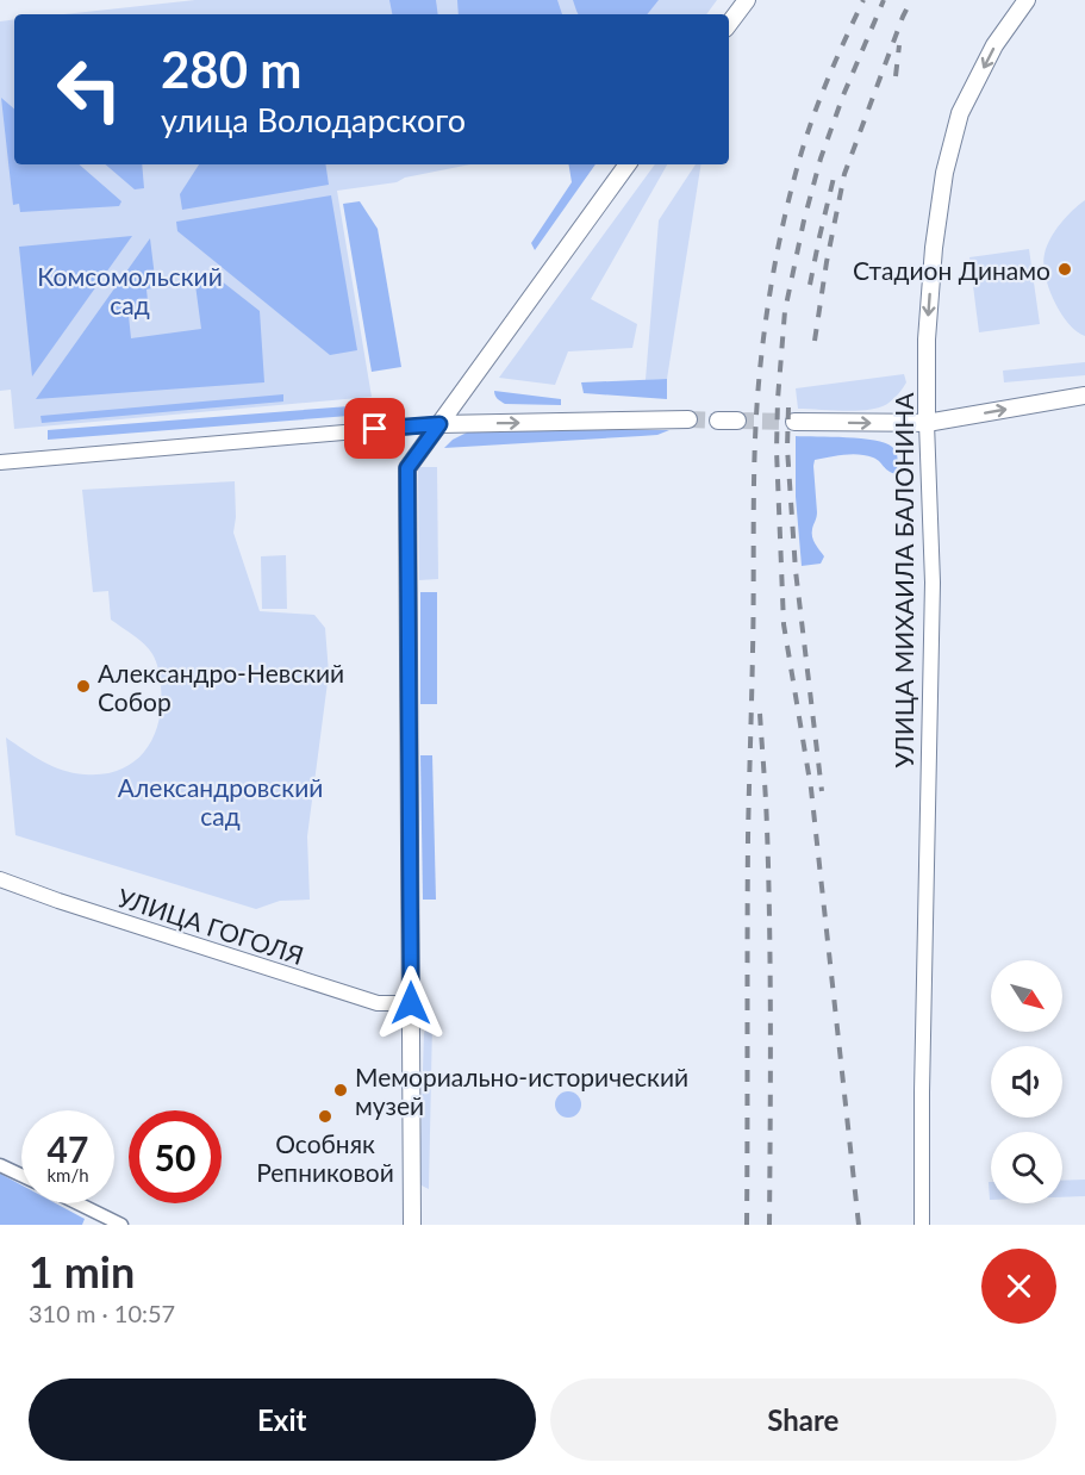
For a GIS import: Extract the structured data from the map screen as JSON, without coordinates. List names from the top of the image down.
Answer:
{
  "streets": {
    "main road": ["УЛИЦА МИХАИЛА БАЛОНИНА"],
    "street": ["УЛИЦА ГОГОЛЯ"]
  },
  "parks": ["Комсомольский сад", "Александровский сад"],
  "places": [
    "Стадион Динамо",
    "Александро-Невский Собор",
    "Мемориально-исторический музей",
    "Особняк Репниковой"
  ],
  "north": "bottom right",
  "page": {
    "turn": ["280 m", "улица Володарского"],
    "speed": "47 km/h",
    "limit": "50",
    "heading": ["1 min", "310 m · 10:57"],
    "buttons": ["Exit", "Share"]
  }
}
